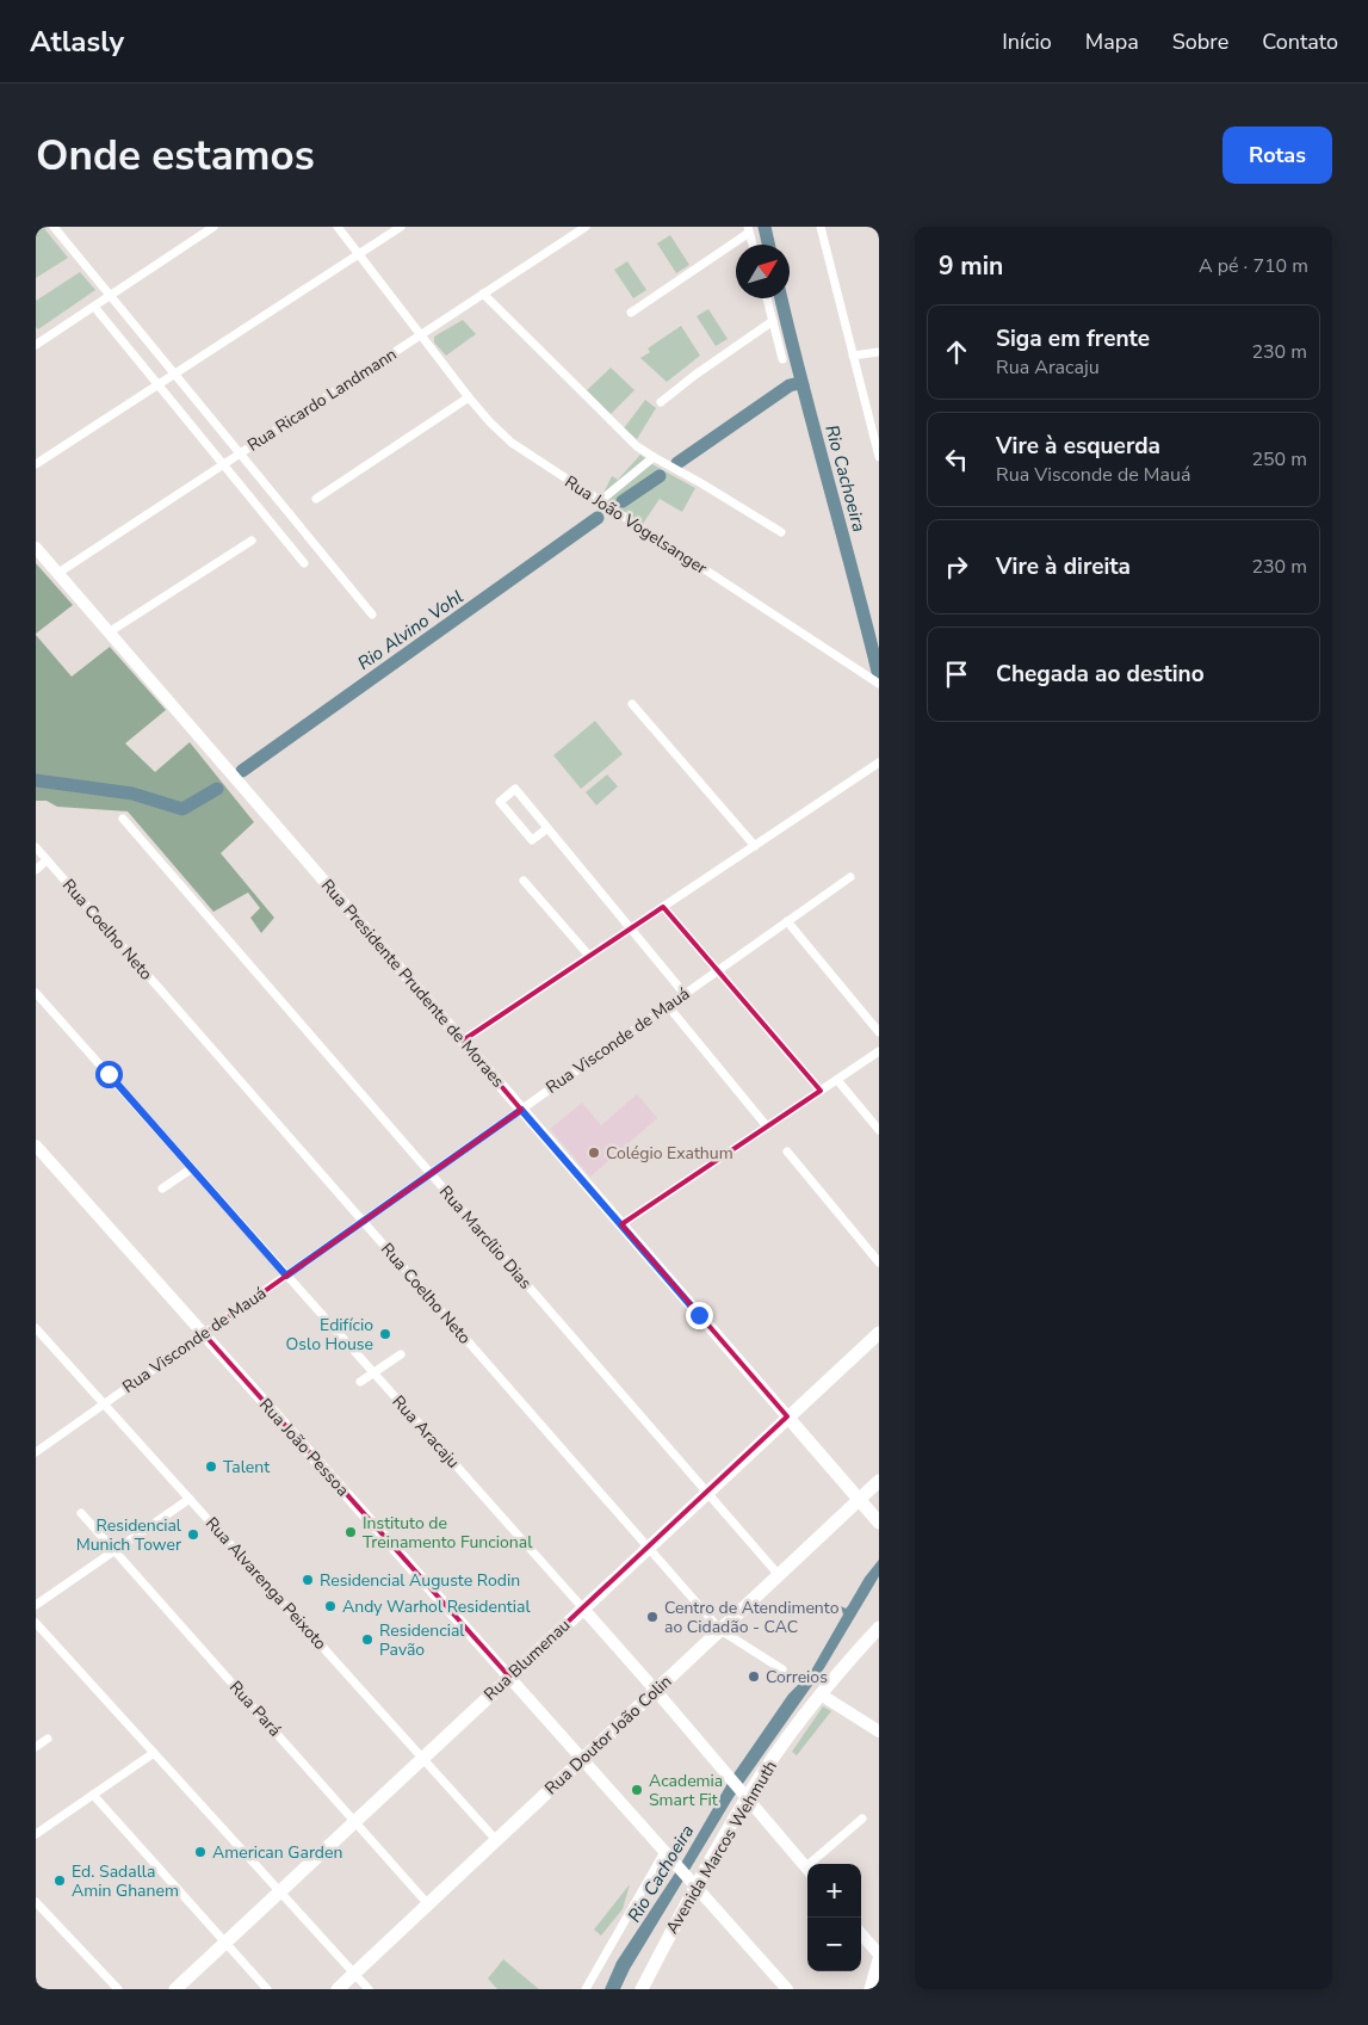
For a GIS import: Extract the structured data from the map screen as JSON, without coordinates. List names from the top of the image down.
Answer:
{
  "streets": {
    "main road": [
      "Rua Presidente Prudente de Moraes",
      "Rua Blumenau",
      "Rua Doutor João Colin",
      "Avenida Marcos Wehmuth"
    ],
    "street": [
      "Rua Ricardo Landmann",
      "Rua João Vogelsanger",
      "Rua Coelho Neto",
      "Rua Visconde de Mauá",
      "Rua Marcílio Dias",
      "Rua Aracaju",
      "Rua João Pessoa",
      "Rua Alvarenga Peixoto",
      "Rua Pará"
    ]
  },
  "crossings": [
    ["Rua Ricardo Landmann", "Rua João Vogelsanger"],
    ["Rua Ricardo Landmann", "Rua Presidente Prudente de Moraes"],
    ["Rua Coelho Neto", "Rua Visconde de Mauá"],
    ["Rua Coelho Neto", "Rua Blumenau"],
    ["Rua Coelho Neto", "Rua Doutor João Colin"],
    ["Rua Presidente Prudente de Moraes", "Rua Visconde de Mauá"],
    ["Rua Presidente Prudente de Moraes", "Rua Blumenau"],
    ["Rua Presidente Prudente de Moraes", "Rua Doutor João Colin"],
    ["Rua Visconde de Mauá", "Rua Marcílio Dias"],
    ["Rua Visconde de Mauá", "Rua Aracaju"],
    ["Rua Visconde de Mauá", "Rua João Pessoa"],
    ["Rua Visconde de Mauá", "Rua Alvarenga Peixoto"],
    ["Rua Marcílio Dias", "Rua Blumenau"],
    ["Rua Marcílio Dias", "Rua Doutor João Colin"],
    ["Rua Aracaju", "Rua Blumenau"],
    ["Rua Aracaju", "Rua Doutor João Colin"],
    ["Rua Aracaju", "Avenida Marcos Wehmuth"],
    ["Rua João Pessoa", "Rua Blumenau"],
    ["Rua João Pessoa", "Rua Doutor João Colin"],
    ["Rua João Pessoa", "Avenida Marcos Wehmuth"],
    ["Rua Alvarenga Peixoto", "Rua Blumenau"],
    ["Rua Alvarenga Peixoto", "Rua Doutor João Colin"],
    ["Rua Blumenau", "Rua Pará"],
    ["Rua Pará", "Rua Doutor João Colin"]
  ],
  "water": ["Rio Cachoeira", "Rio Alvino Vohl"],
  "places": [
    "Colégio Exathum",
    "Edifício Oslo House",
    "Talent",
    "Instituto de Treinamento Funcional",
    "Residencial Munich Tower",
    "Residencial Auguste Rodin",
    "Andy Warhol Residential",
    "Centro de Atendimento ao Cidadão - CAC",
    "Residencial Pavão",
    "Correios",
    "Academia Smart Fit",
    "American Garden",
    "Ed. Sadalla Amin Ghanem"
  ],
  "north": "top right",
  "page": {
    "header": "Atlasly",
    "nav": [
      "Início",
      "Mapa",
      "Sobre",
      "Contato"
    ],
    "buttons": "Rotas",
    "title": "Onde estamos",
    "heading": ["9 min", "A pé · 710 m"],
    "list": [
      ["Siga em frente", "Rua Aracaju", "230 m"],
      ["Vire à esquerda", "Rua Visconde de Mauá", "250 m"],
      ["Vire à direita", "230 m"],
      "Chegada ao destino"
    ],
    "map_buttons": ["+", "−"]
  }
}
